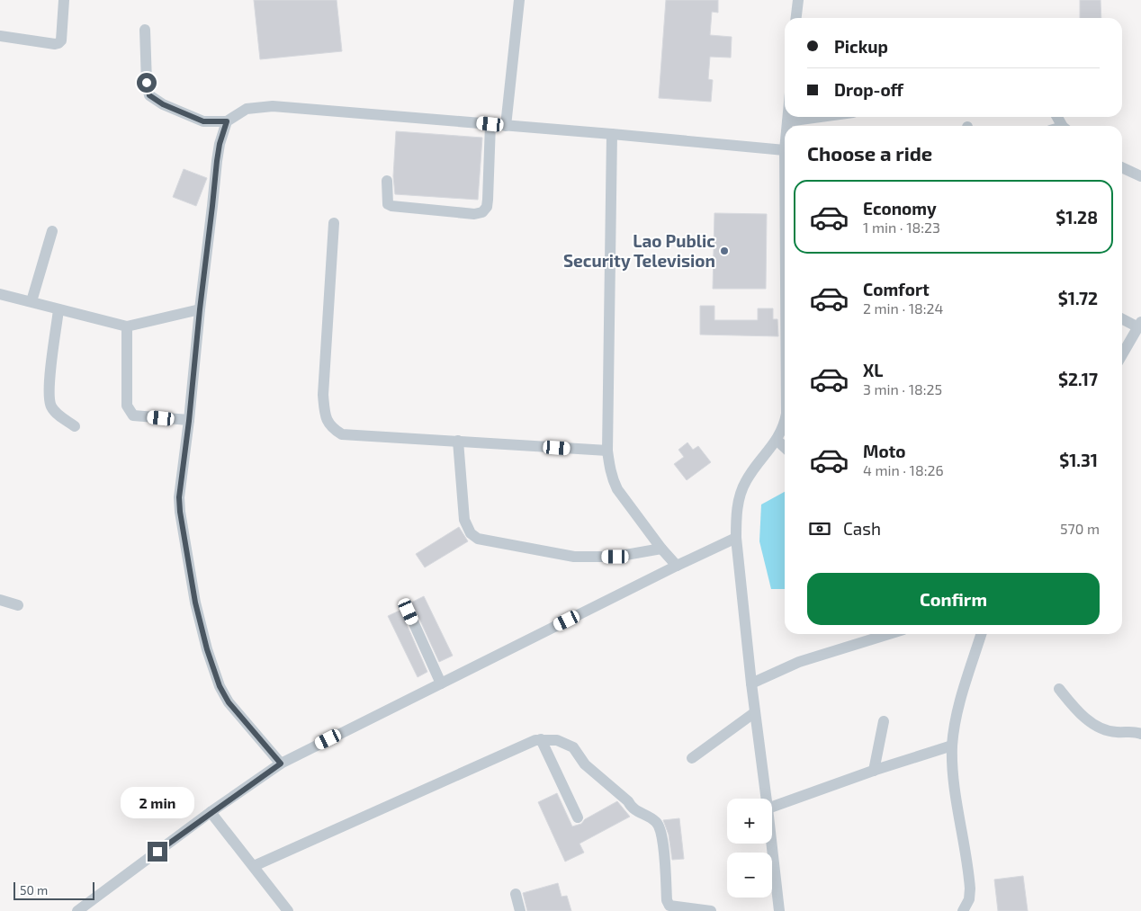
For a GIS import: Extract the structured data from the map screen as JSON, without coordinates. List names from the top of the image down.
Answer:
{
  "places": ["Lao Public Security Television"],
  "scale_bar": "50 m",
  "page": {
    "banner": ["Pickup", "Drop-off"],
    "heading": "Choose a ride",
    "list": [
      {
        "name": "Economy",
        "note": "1 min · 18:23",
        "value": "$1.28"
      },
      {
        "name": "Comfort",
        "note": "2 min · 18:24",
        "value": "$1.72"
      },
      {
        "name": "XL",
        "note": "3 min · 18:25",
        "value": "$2.17"
      },
      {
        "name": "Moto",
        "note": "4 min · 18:26",
        "value": "$1.31"
      }
    ],
    "pay": ["Cash", "570 m"],
    "buttons": "Confirm",
    "bubble": "2 min",
    "map_buttons": ["+", "−"],
    "scale": "50 m"
  }
}
